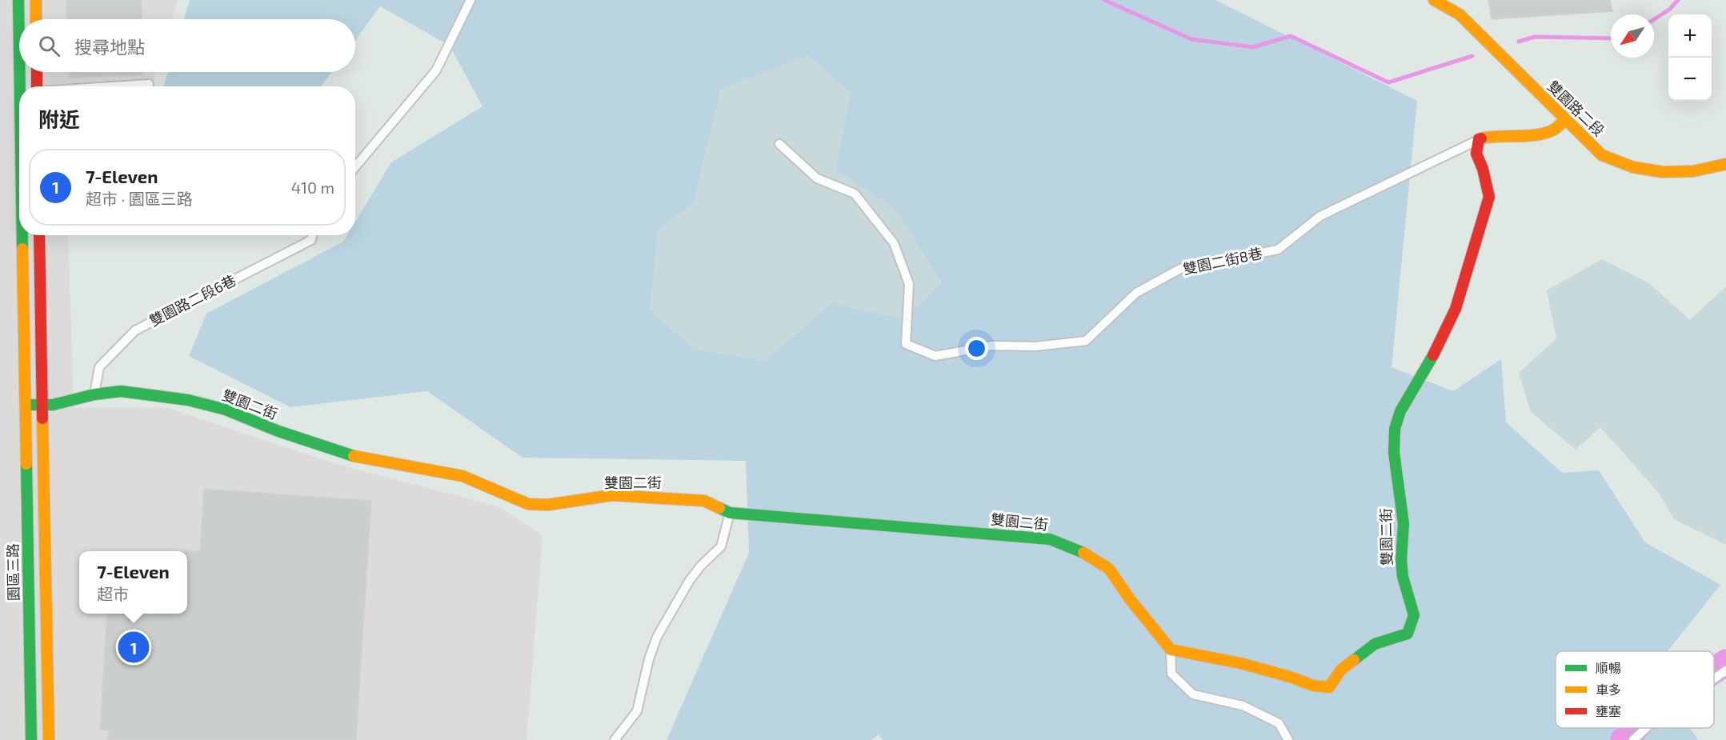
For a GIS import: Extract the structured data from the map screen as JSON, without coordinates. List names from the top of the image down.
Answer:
{
  "streets": {
    "street": ["雙園路二段", "雙園二街", "園區三路"],
    "lane": ["雙園二街8巷", "雙園路二段6巷"]
  },
  "crossings": [
    ["雙園二街8巷", "雙園二街"],
    ["雙園路二段6巷", "雙園二街"],
    ["雙園二街", "園區三路"]
  ],
  "legend": ["順暢", "車多", "壅塞"],
  "north": "bottom left",
  "page": {
    "map_buttons": ["+", "−"],
    "search": "搜尋地點",
    "heading": "附近",
    "list": [
      {
        "mark": "1",
        "name": "7-Eleven",
        "note": "超市 · 園區三路",
        "value": "410 m"
      }
    ],
    "popup": ["7-Eleven", "超市"],
    "pins": "1"
  }
}
